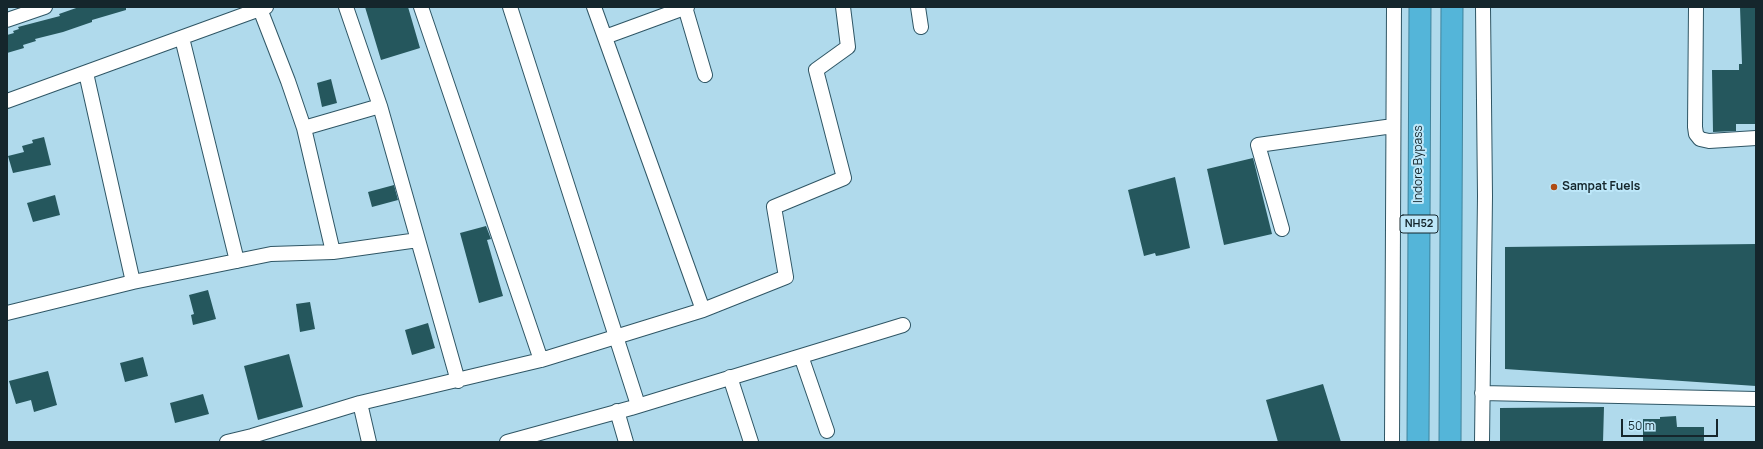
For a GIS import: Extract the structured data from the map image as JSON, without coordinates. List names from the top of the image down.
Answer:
{
  "streets": {
    "highway": ["Indore Bypass", "NH52"]
  },
  "places": ["Sampat Fuels"],
  "scale_bar": "50 m"
}
